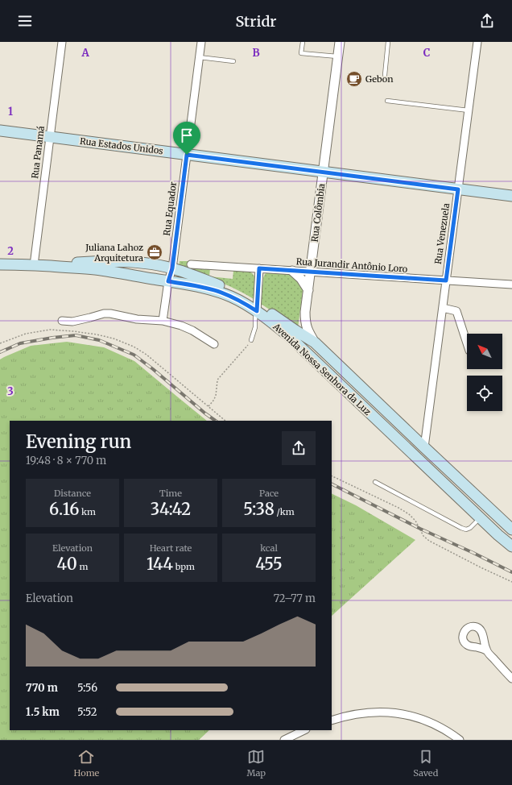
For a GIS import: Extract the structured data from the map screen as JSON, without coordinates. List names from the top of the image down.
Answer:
{
  "streets": {
    "main road": ["Rua Estados Unidos", "Avenida Nossa Senhora da Luz"],
    "street": [
      "Rua Panamá",
      "Rua Equador",
      "Rua Colômbia",
      "Rua Venezuela",
      "Rua Jurandir Antônio Loro"
    ]
  },
  "crossings": [
    ["Rua Estados Unidos", "Rua Panamá"],
    ["Rua Estados Unidos", "Rua Equador"],
    ["Rua Estados Unidos", "Rua Colômbia"],
    ["Rua Estados Unidos", "Rua Venezuela"],
    ["Rua Panamá", "Avenida Nossa Senhora da Luz"],
    ["Rua Equador", "Avenida Nossa Senhora da Luz"],
    ["Rua Colômbia", "Rua Jurandir Antônio Loro"],
    ["Rua Colômbia", "Avenida Nossa Senhora da Luz"],
    ["Rua Venezuela", "Rua Jurandir Antônio Loro"],
    ["Rua Venezuela", "Avenida Nossa Senhora da Luz"]
  ],
  "places": {
    "cafe": ["Gebon"],
    "office": ["Juliana Lahoz Arquitetura"]
  },
  "north": "top left",
  "page": {
    "header": "Stridr",
    "heading": ["Evening run", "19:48 · 8 × 770 m"],
    "stats": [
      ["Distance", "6.16 km"],
      ["Time", "34:42"],
      ["Pace", "5:38 /km"],
      ["Elevation", "40 m"],
      ["Heart rate", "144 bpm"],
      ["kcal", "455"]
    ],
    "chart": ["Elevation", "72–77 m"],
    "list": [
      {
        "name": "770 m",
        "note": "5:56"
      },
      {
        "name": "1.5 km",
        "note": "5:52"
      }
    ],
    "tabs": ["Home", "Map", "Saved"]
  },
  "grid": {
    "columns": ["A", "B", "C"],
    "rows": ["1", "2", "3"]
  }
}
